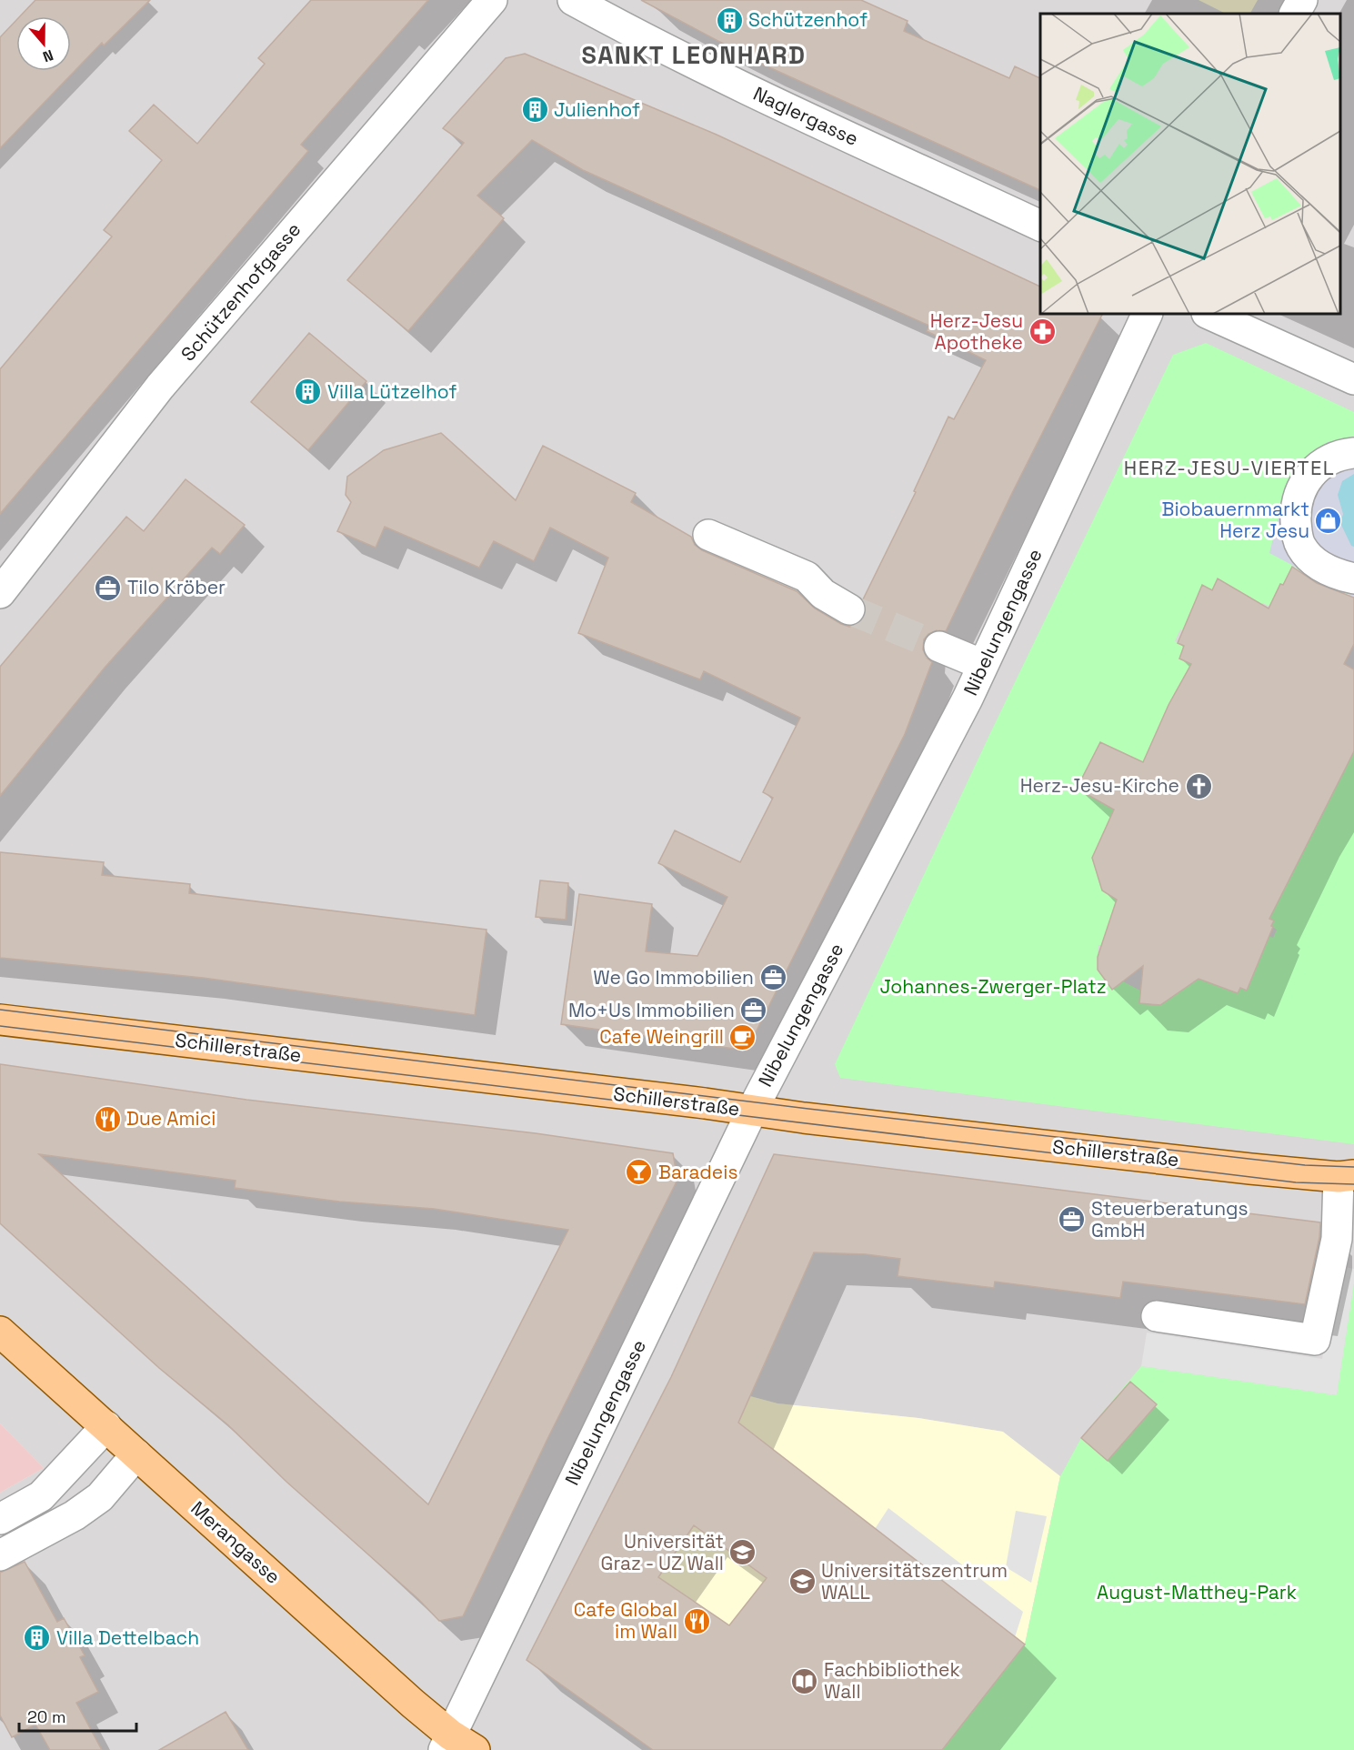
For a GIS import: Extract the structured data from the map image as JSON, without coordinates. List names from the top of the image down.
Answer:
{
  "streets": {
    "main road": ["Schillerstraße", "Merangasse"],
    "street": ["Naglergasse", "Schützenhofgasse", "Nibelungengasse"]
  },
  "crossings": [
    ["Nibelungengasse", "Schillerstraße"],
    ["Nibelungengasse", "Merangasse"]
  ],
  "districts": ["SANKT LEONHARD", "HERZ-JESU-VIERTEL"],
  "parks": ["Johannes-Zwerger-Platz", "August-Matthey-Park"],
  "places": {
    "building": [
      "Schützenhof",
      "Julienhof",
      "Villa Lützelhof",
      "Villa Dettelbach"
    ],
    "pharmacy": ["Herz-Jesu Apotheke"],
    "shop": ["Biobauernmarkt Herz Jesu"],
    "office": [
      "Tilo Kröber",
      "We Go Immobilien",
      "Mo+Us Immobilien",
      "Steuerberatungs GmbH"
    ],
    "church": ["Herz-Jesu-Kirche"],
    "cafe": ["Cafe Weingrill"],
    "restaurant": ["Due Amici", "Cafe Global im Wall"],
    "bar": ["Baradeis"],
    "school or university": ["Universität Graz - UZ Wall", "Universitätszentrum WALL"],
    "library": ["Fachbibliothek Wall"]
  },
  "scale_bar": "20 m",
  "north": "bottom"
}
